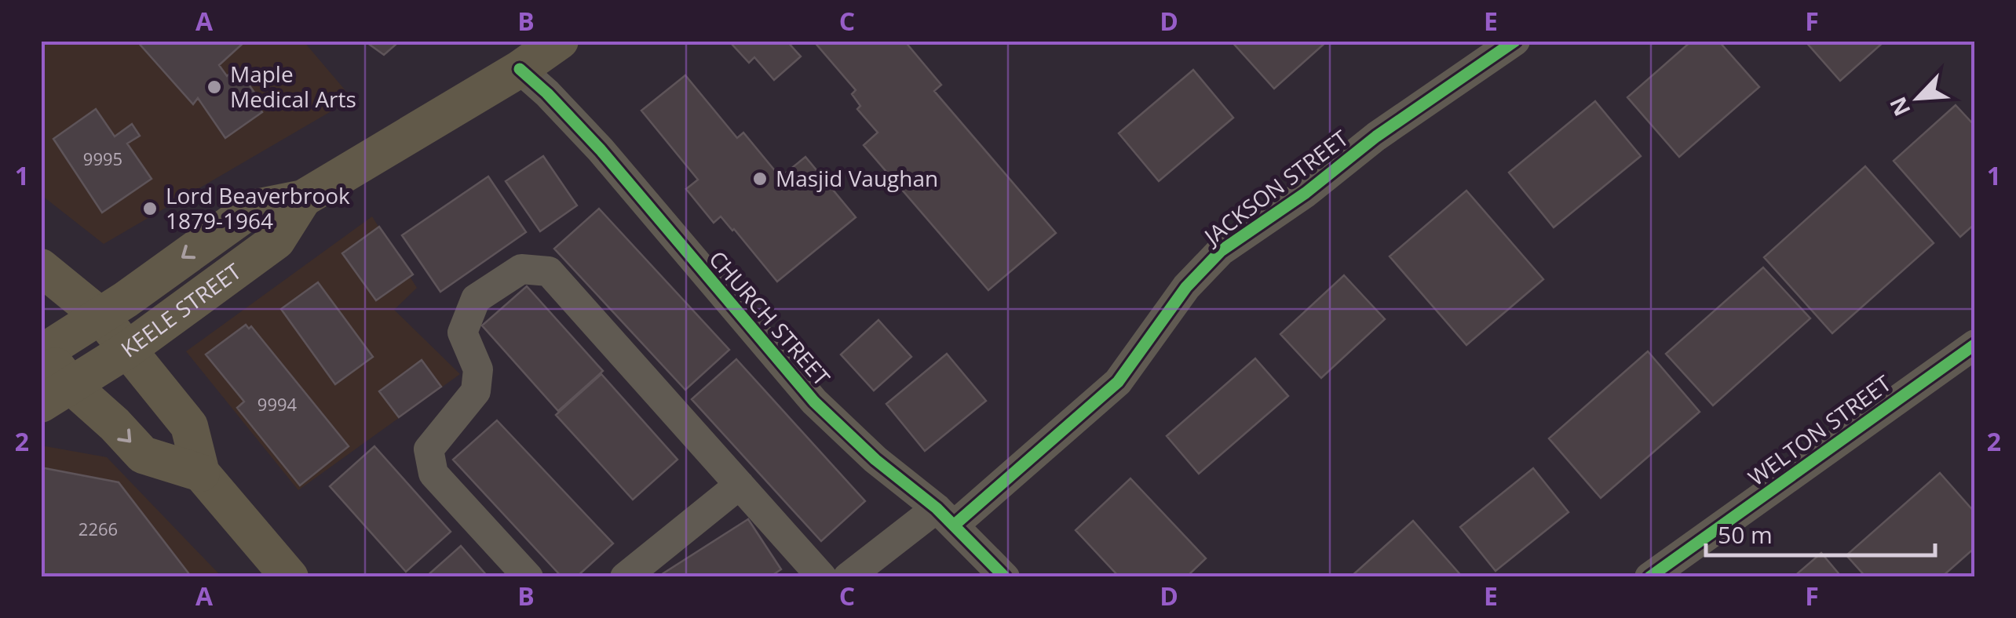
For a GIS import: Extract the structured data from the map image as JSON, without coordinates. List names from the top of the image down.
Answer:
{
  "streets": {
    "main road": ["KEELE STREET"],
    "street": ["JACKSON STREET", "CHURCH STREET", "WELTON STREET"]
  },
  "crossings": [
    ["JACKSON STREET", "CHURCH STREET"],
    ["KEELE STREET", "CHURCH STREET"]
  ],
  "places": ["Maple Medical Arts", "Masjid Vaughan", "Lord Beaverbrook 1879-1964"],
  "house_numbers": ["9995", "9994", "2266"],
  "scale_bar": "50 m",
  "north": "bottom left",
  "grid": {
    "columns": [
      "A",
      "B",
      "C",
      "D",
      "E",
      "F"
    ],
    "rows": ["1", "2"]
  }
}
